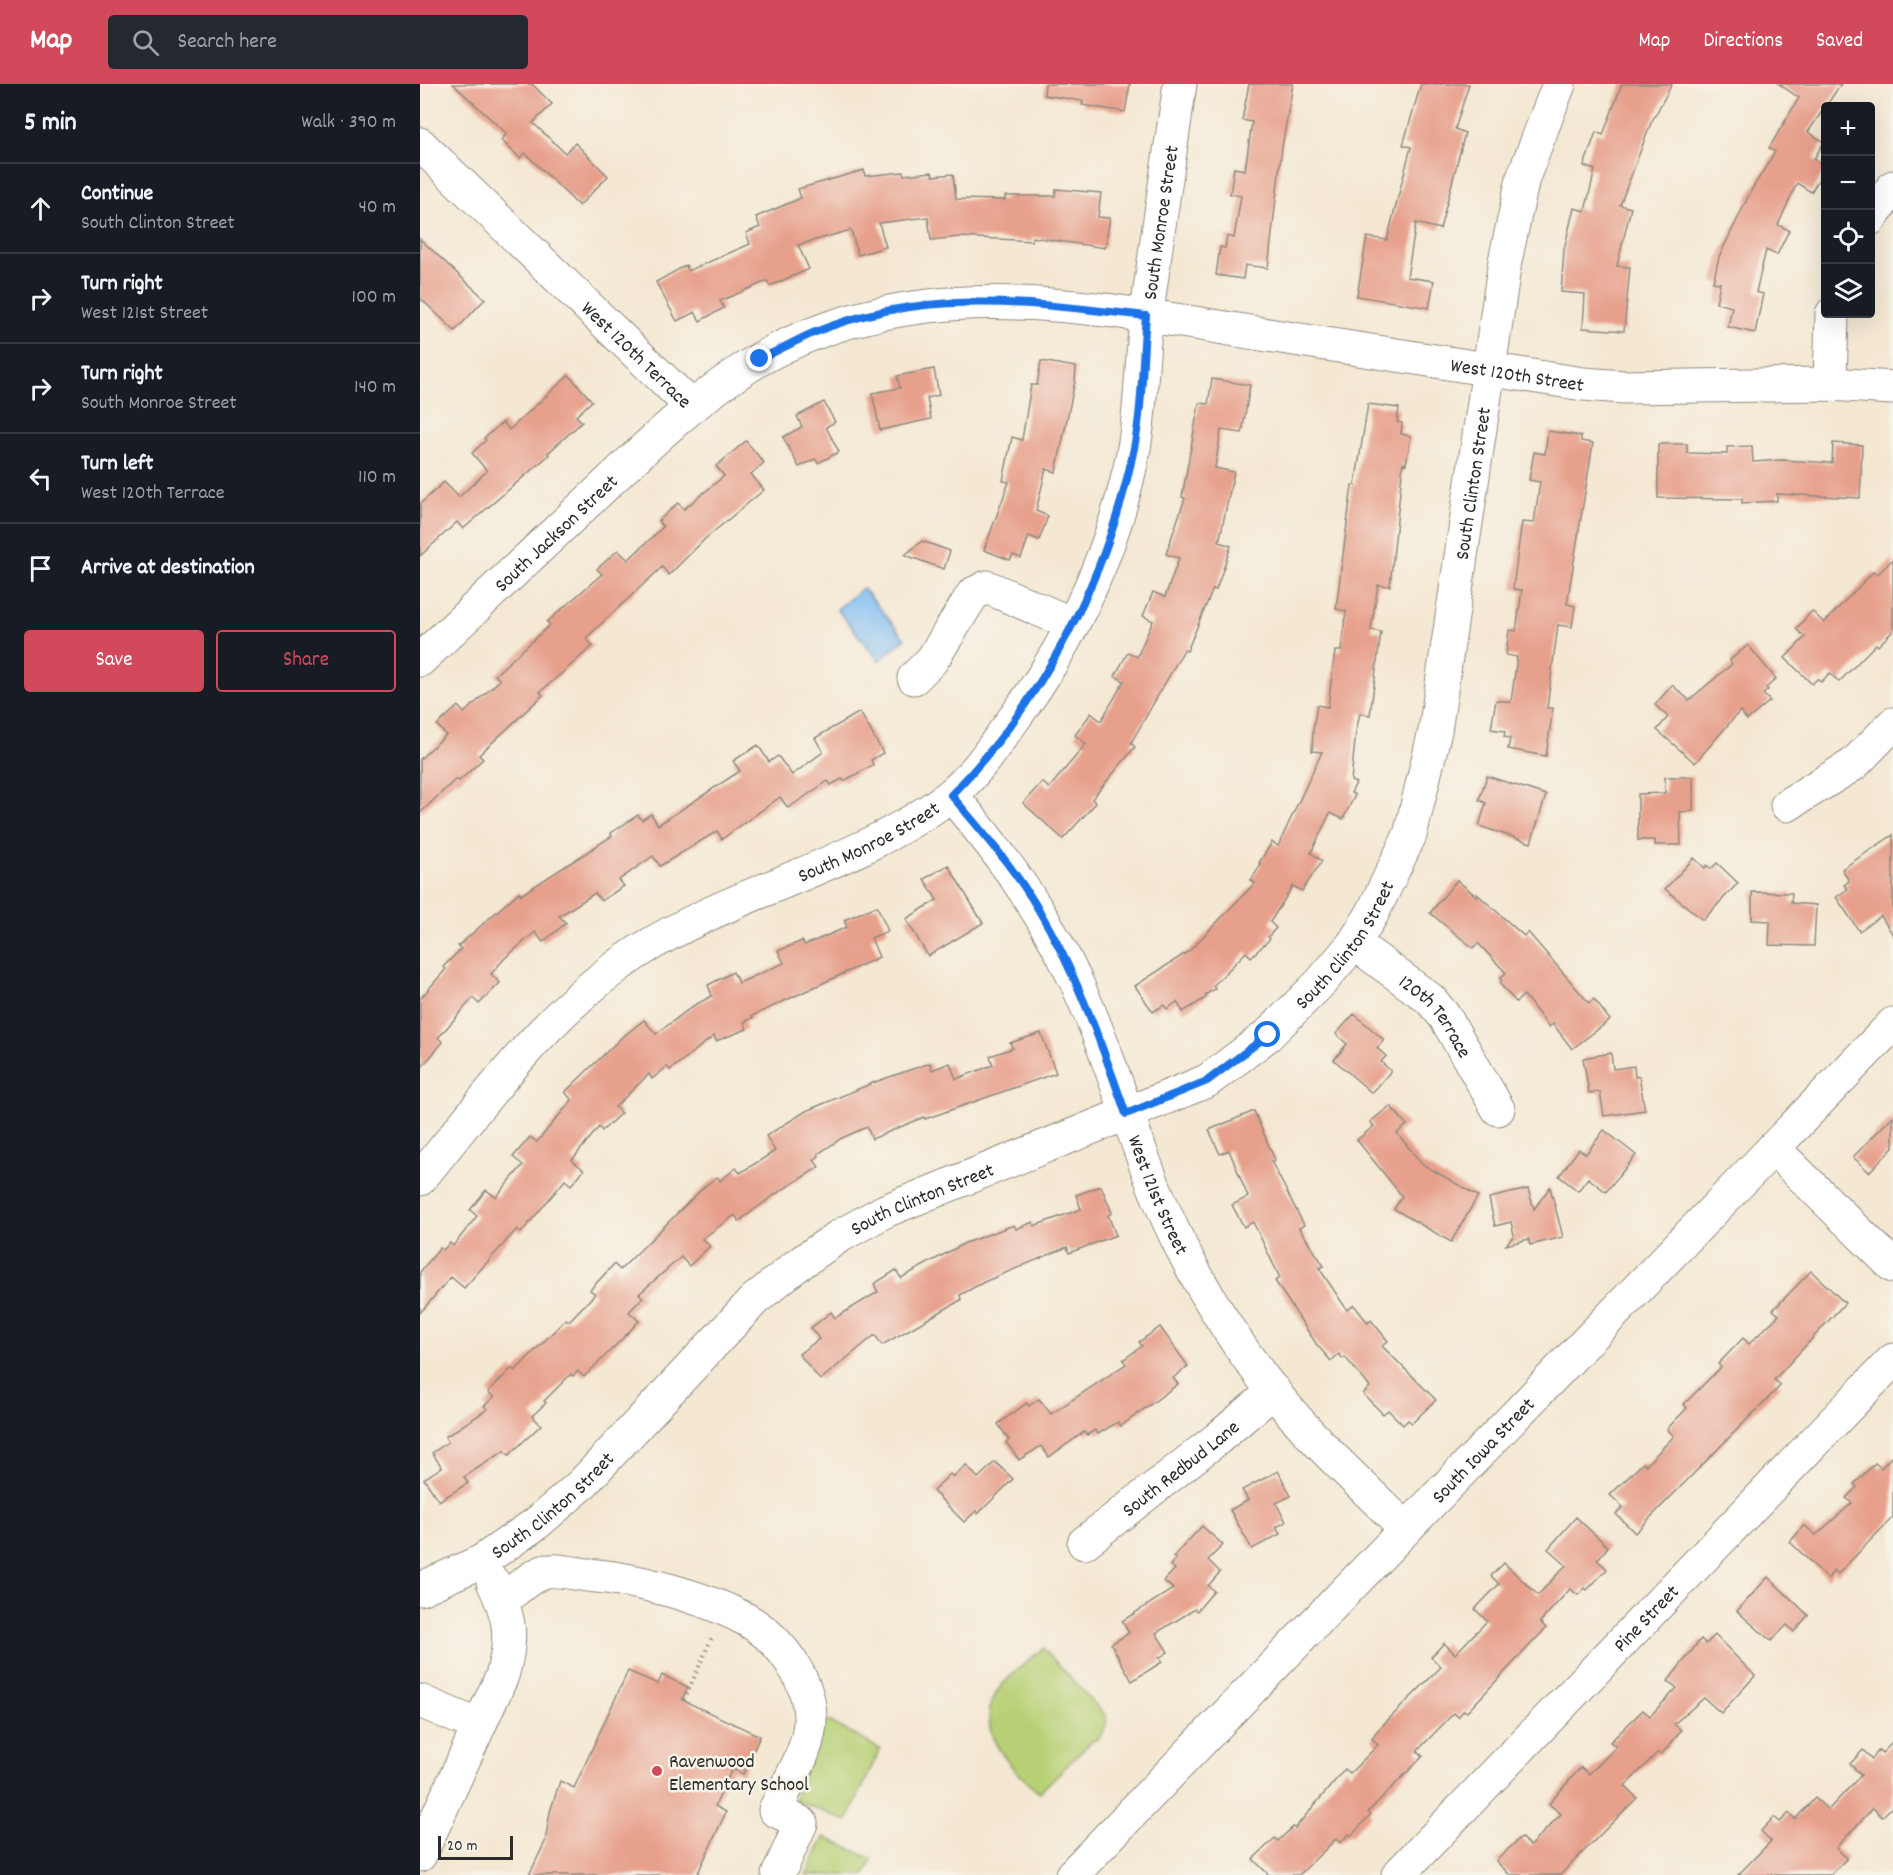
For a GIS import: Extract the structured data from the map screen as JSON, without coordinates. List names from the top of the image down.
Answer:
{
  "streets": {
    "street": [
      "South Monroe Street",
      "West 120th Terrace",
      "West 120th Street",
      "South Clinton Street",
      "South Jackson Street",
      "120th Terrace",
      "West 121st Street",
      "South Iowa Street",
      "South Redbud Lane",
      "Pine Street"
    ]
  },
  "crossings": [
    ["South Monroe Street", "West 120th Terrace"],
    ["South Monroe Street", "West 120th Street"],
    ["South Monroe Street", "West 121st Street"],
    ["West 120th Terrace", "West 120th Street"],
    ["West 120th Terrace", "South Jackson Street"],
    ["West 120th Street", "South Clinton Street"],
    ["South Clinton Street", "120th Terrace"],
    ["South Clinton Street", "West 121st Street"],
    ["West 121st Street", "South Iowa Street"],
    ["West 121st Street", "South Redbud Lane"]
  ],
  "places": ["Ravenwood Elementary School"],
  "scale_bar": "20 m",
  "page": {
    "header": "Map",
    "search": "Search here",
    "nav": ["Map", "Directions", "Saved"],
    "heading": ["5 min", "Walk · 390 m"],
    "map_buttons": ["+", "−"],
    "list": [
      ["Continue", "South Clinton Street", "40 m"],
      ["Turn right", "West 121st Street", "100 m"],
      ["Turn right", "South Monroe Street", "140 m"],
      ["Turn left", "West 120th Terrace", "110 m"],
      "Arrive at destination"
    ],
    "buttons": ["Save", "Share"],
    "scale": "20 m"
  }
}
